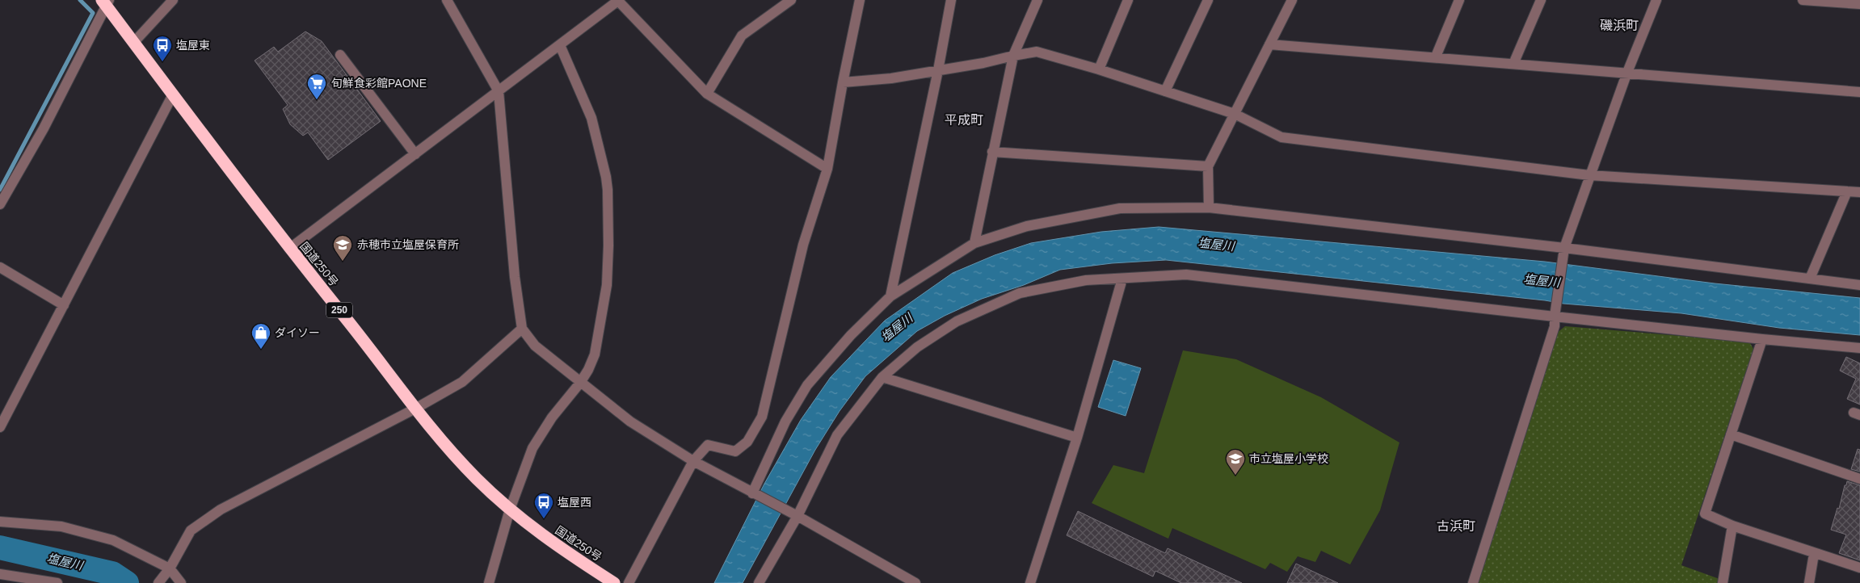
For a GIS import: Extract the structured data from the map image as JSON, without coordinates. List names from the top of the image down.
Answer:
{
  "streets": {
    "highway": ["国道250号", "250"]
  },
  "districts": ["磯浜町", "平成町", "古浜町"],
  "water": ["塩屋川"],
  "places": {
    "bus stop": ["塩屋東", "塩屋西"],
    "supermarket": ["旬鮮食彩館PAONE"],
    "school or university": ["赤穂市立塩屋保育所", "市立塩屋小学校"],
    "shop": ["ダイソー"]
  }
}
